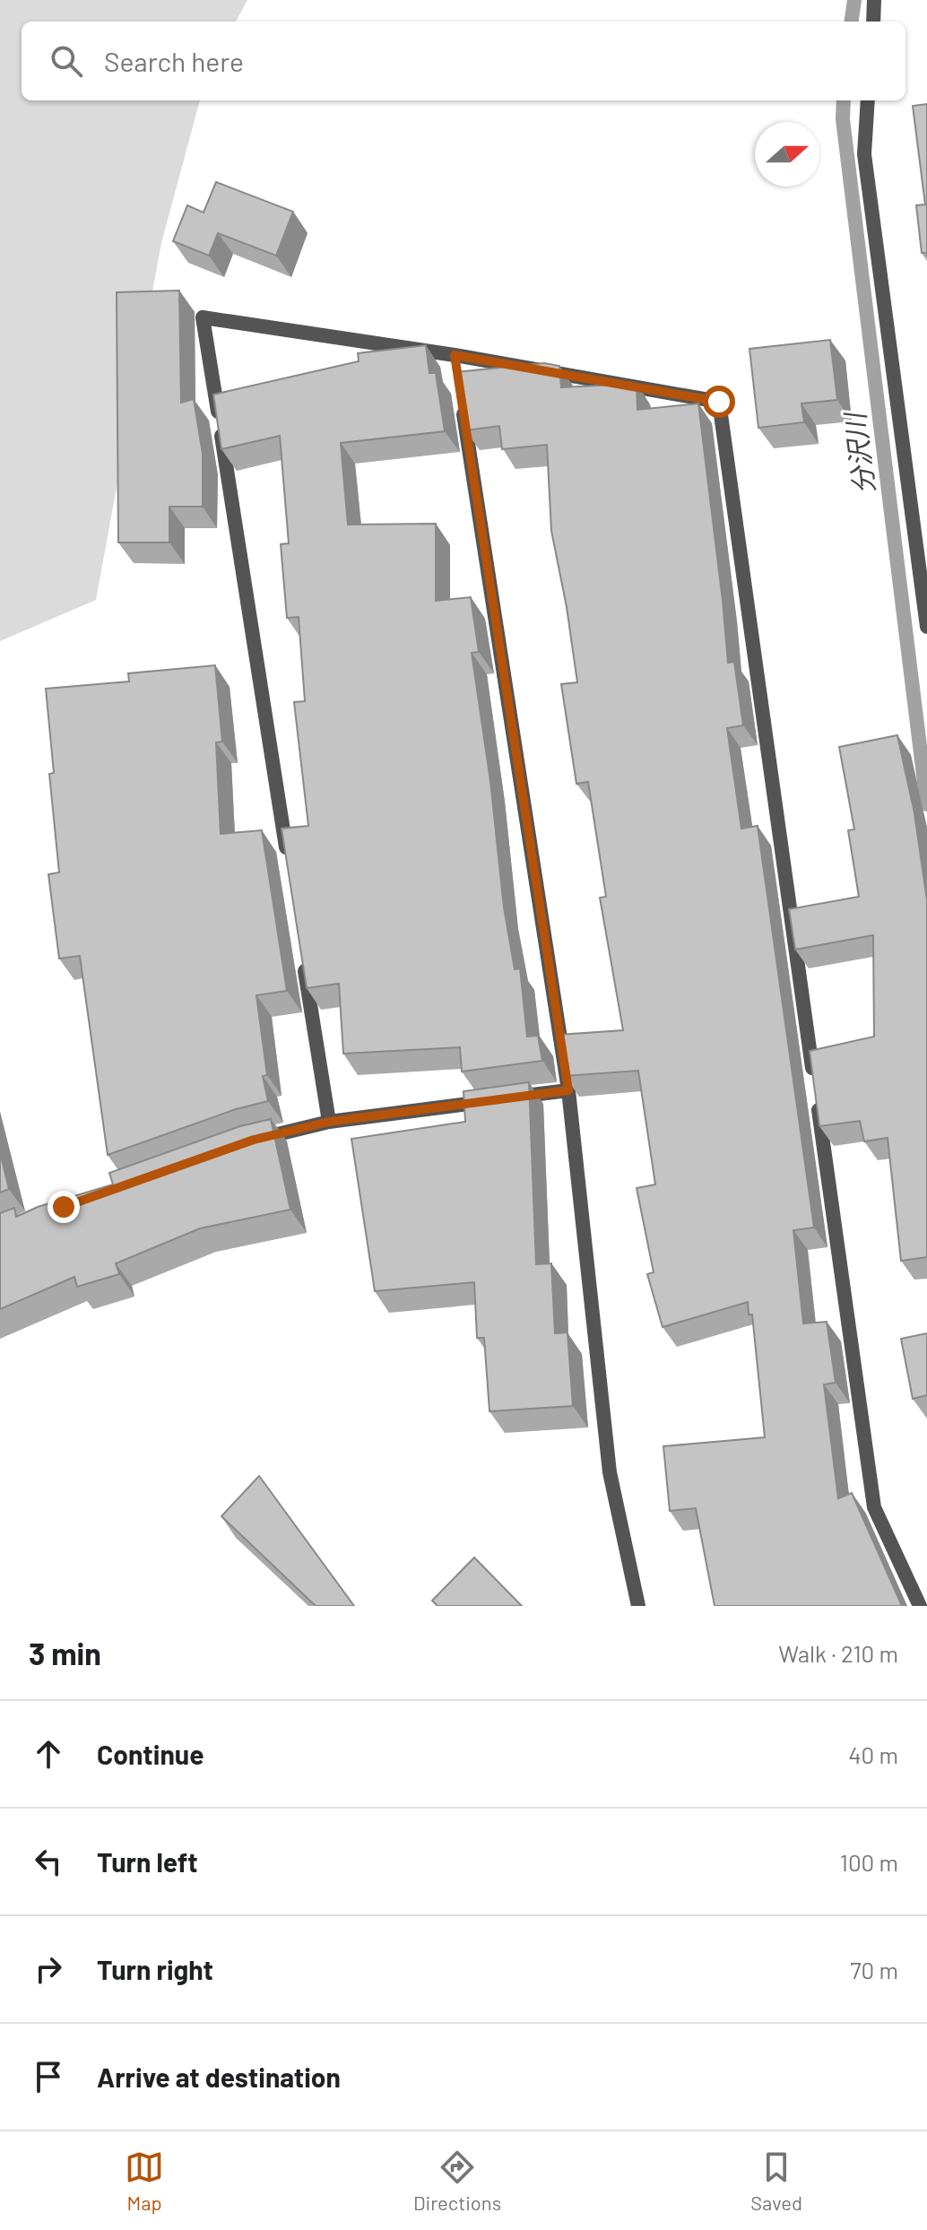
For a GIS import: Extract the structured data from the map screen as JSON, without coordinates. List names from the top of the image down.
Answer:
{
  "water": ["分沢川"],
  "north": "right",
  "page": {
    "search": "Search here",
    "heading": ["3 min", "Walk · 210 m"],
    "list": [
      ["Continue", "40 m"],
      ["Turn left", "100 m"],
      ["Turn right", "70 m"],
      "Arrive at destination"
    ],
    "nav": ["Map", "Directions", "Saved"]
  }
}
